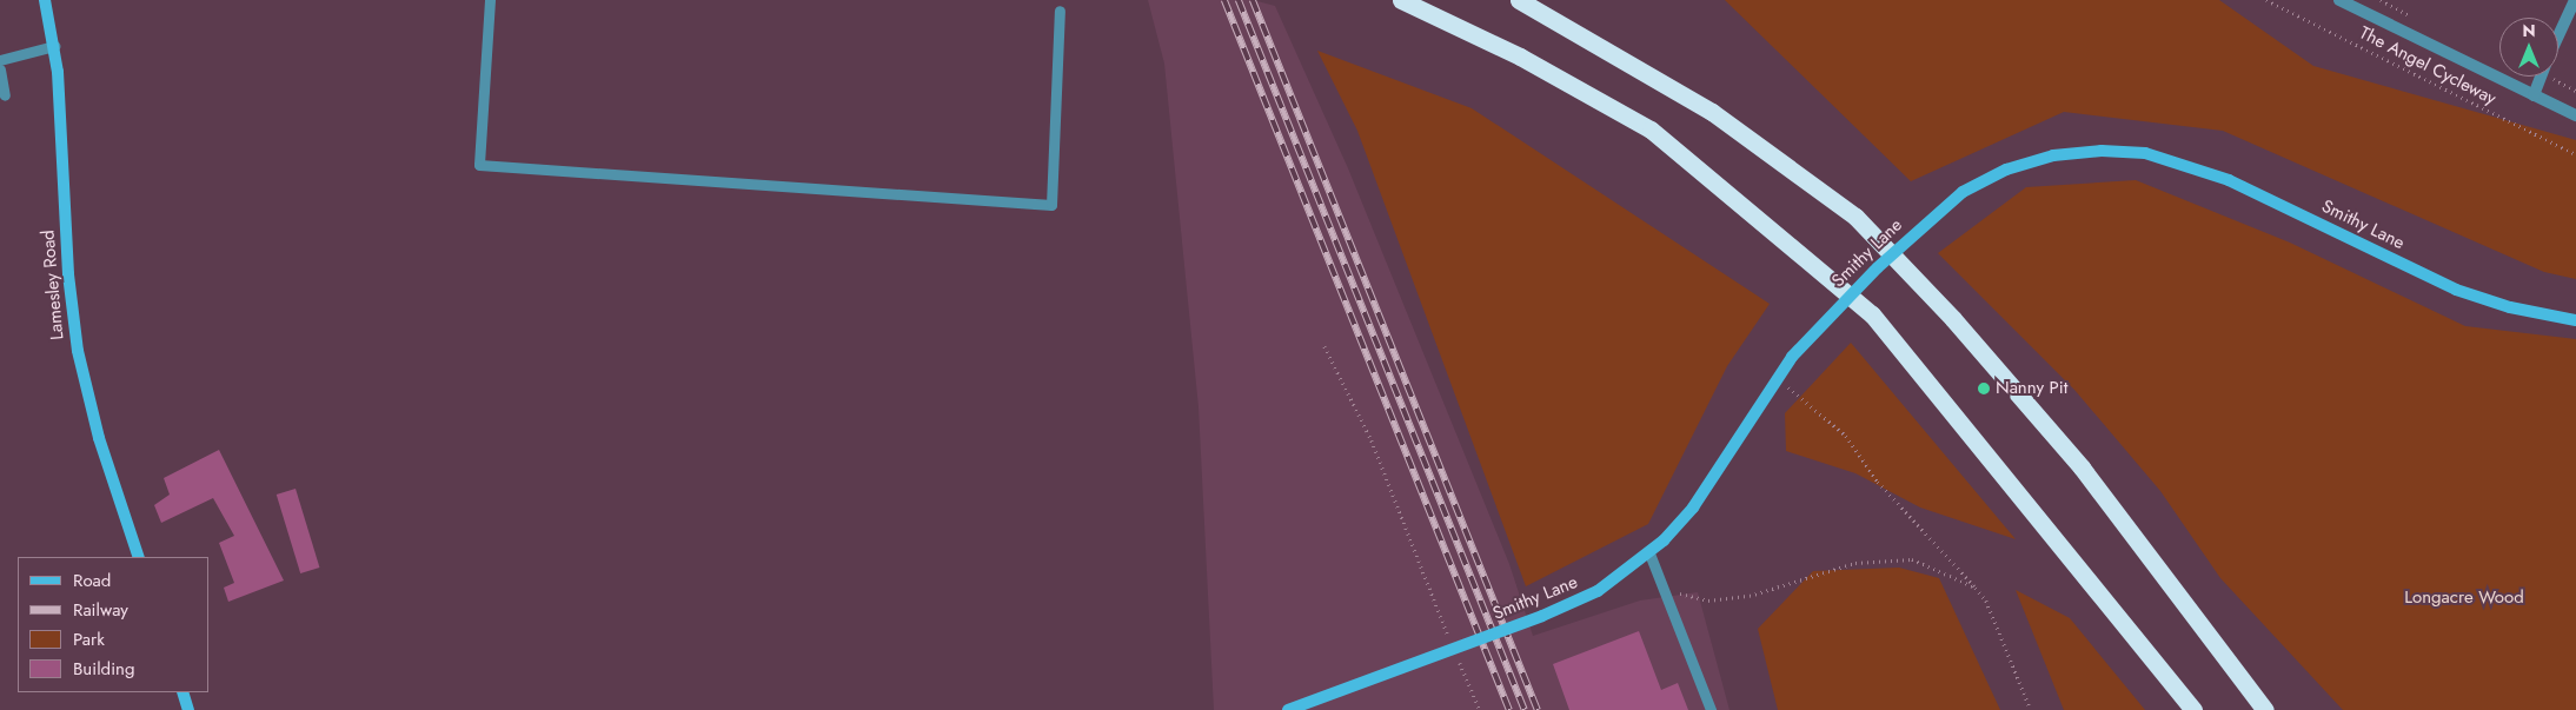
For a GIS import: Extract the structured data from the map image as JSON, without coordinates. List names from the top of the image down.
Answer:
{
  "streets": {
    "street": ["Smithy Lane", "Lamesley Road"],
    "path": ["The Angel Cycleway"]
  },
  "parks": ["Longacre Wood"],
  "places": ["Nanny Pit"],
  "legend": [
    "Road",
    "Railway",
    "Park",
    "Building"
  ],
  "north": "top"
}
